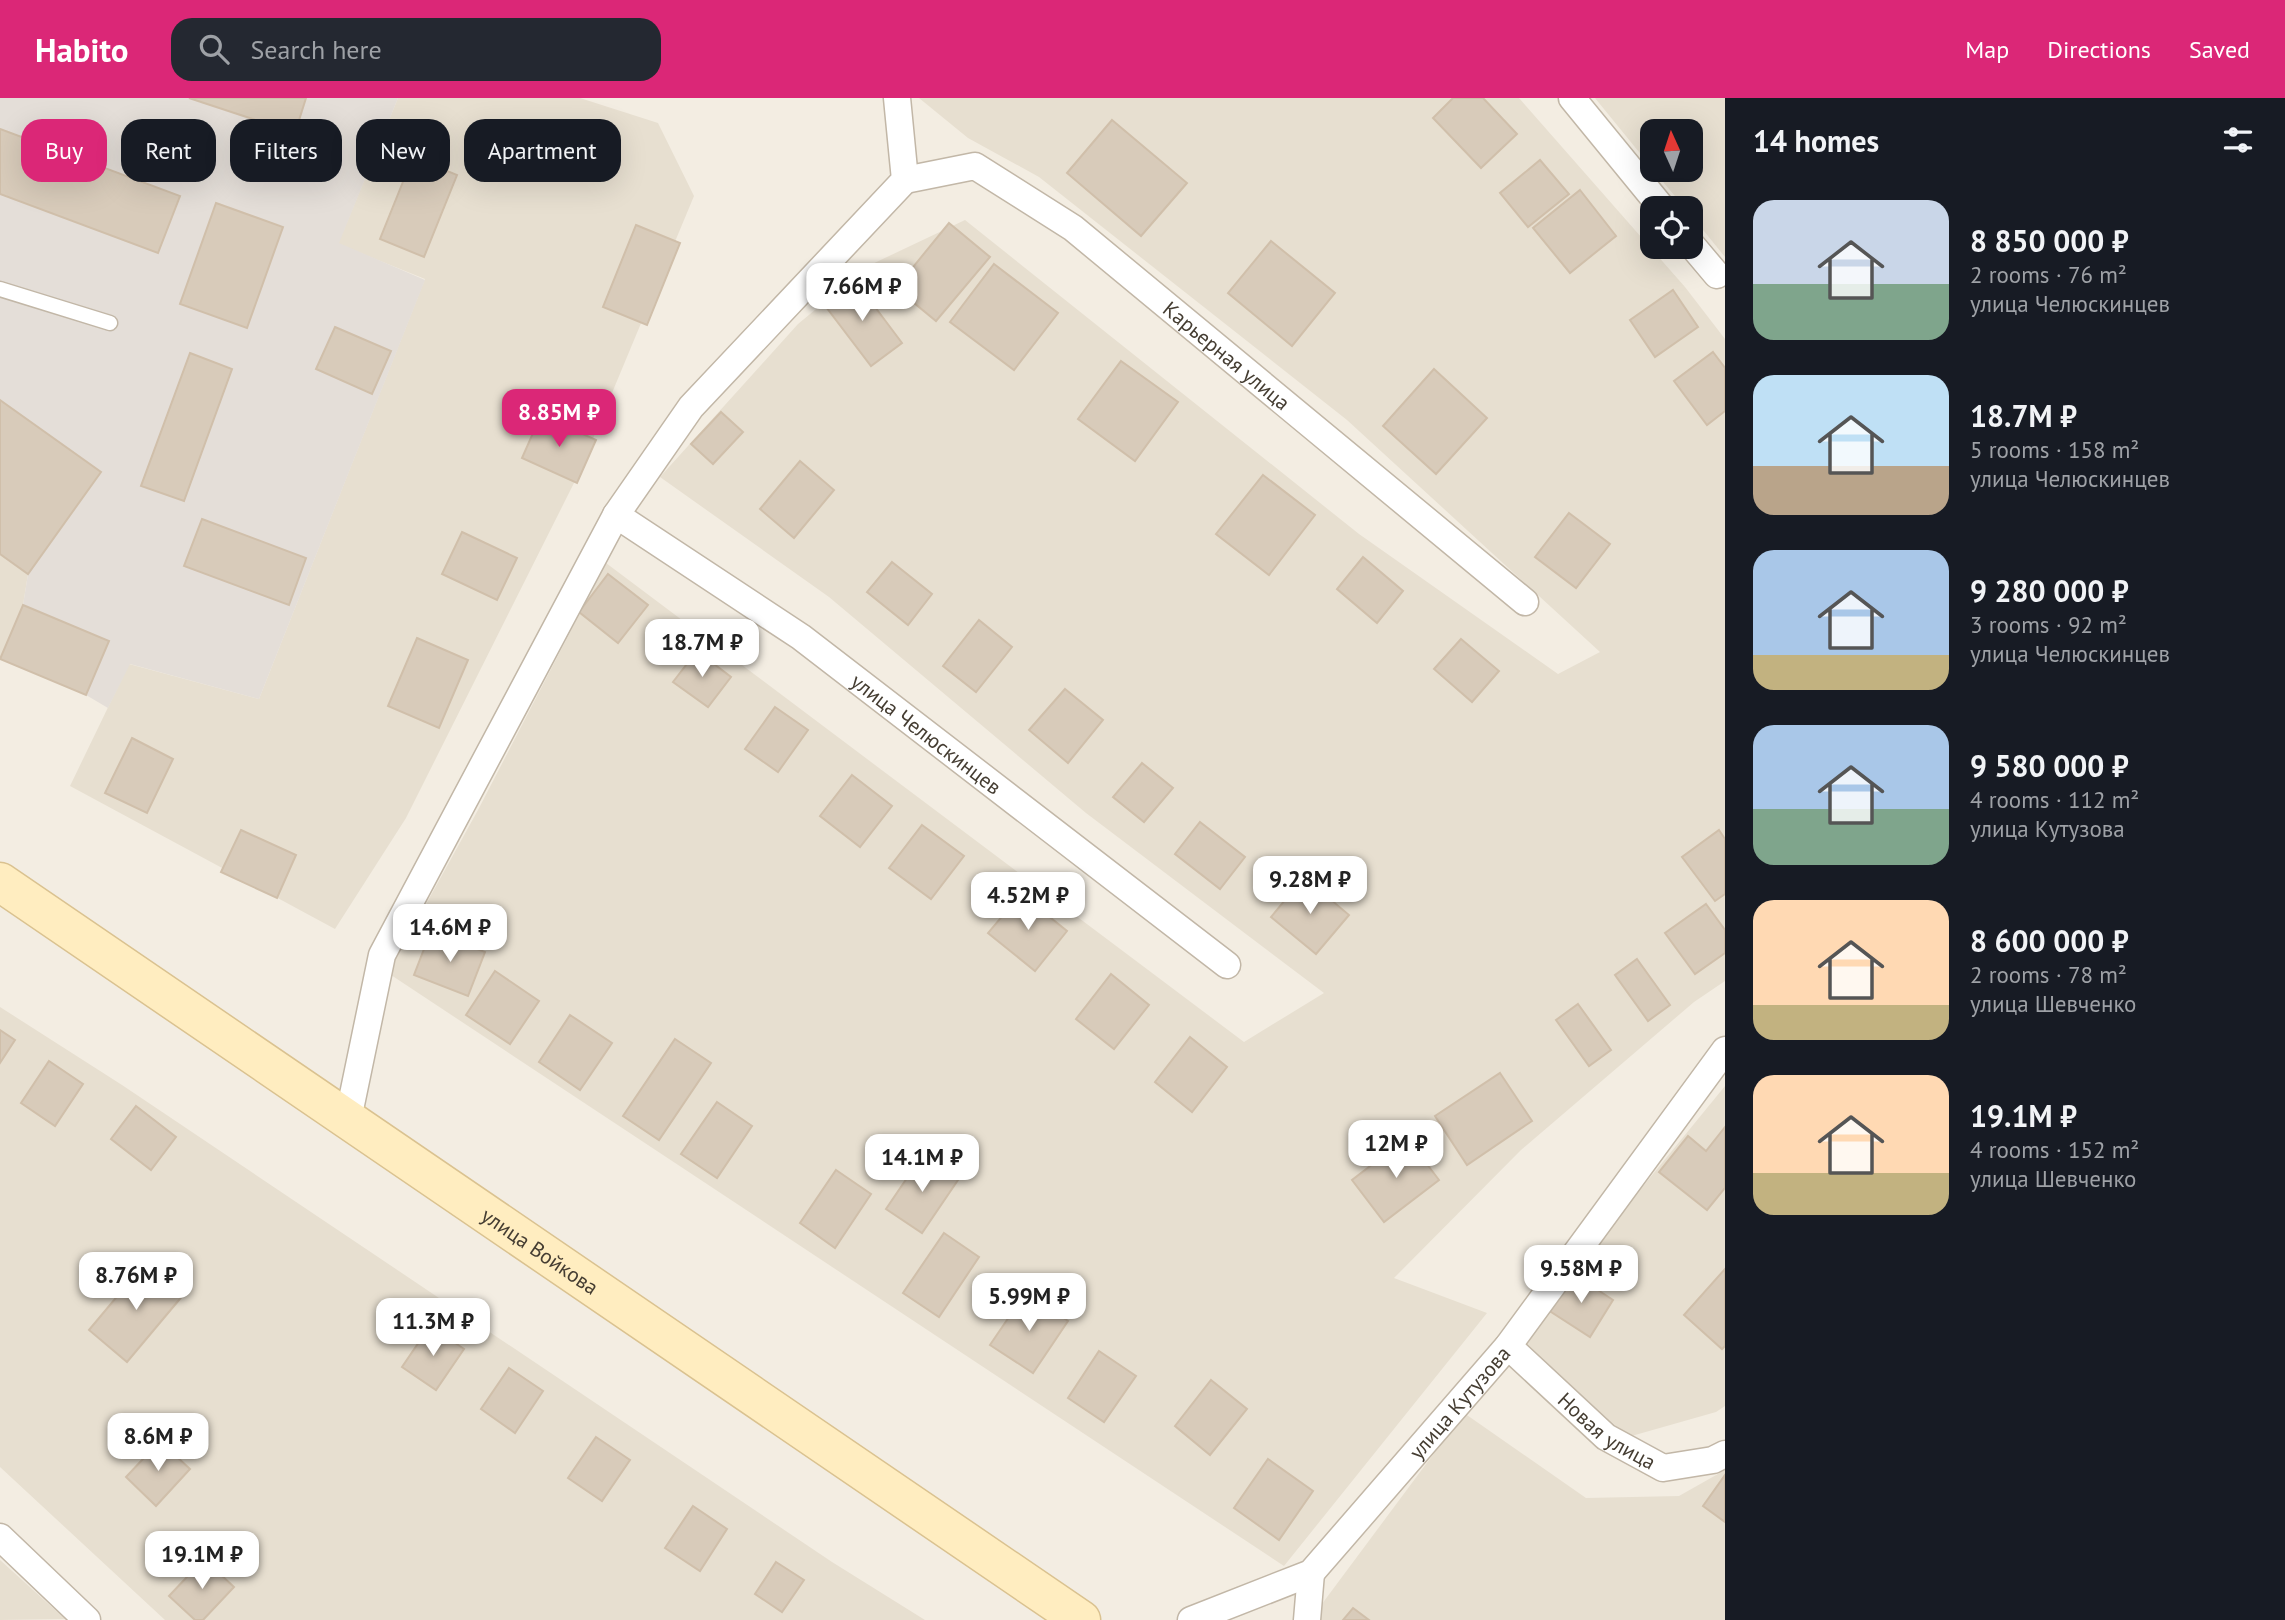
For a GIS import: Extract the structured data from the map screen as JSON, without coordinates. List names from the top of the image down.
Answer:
{
  "streets": {
    "main road": ["улица Войкова"],
    "street": [
      "Карьерная улица",
      "улица Челюскинцев",
      "улица Кутузова",
      "Новая улица"
    ]
  },
  "crossings": [
    ["улица Кутузова", "Новая улица"]
  ],
  "north": "top",
  "page": {
    "header": "Habito",
    "search": "Search here",
    "nav": ["Map", "Directions", "Saved"],
    "heading": "14 homes",
    "chip": [
      "Buy",
      "Rent",
      "Filters",
      "New",
      "Apartment"
    ],
    "list": [
      {
        "name": "8 850 000 ₽",
        "note": "2 rooms · 76 m² · улица Челюскинцев"
      },
      {
        "name": "18.7M ₽",
        "note": "5 rooms · 158 m² · улица Челюскинцев"
      },
      {
        "name": "9 280 000 ₽",
        "note": "3 rooms · 92 m² · улица Челюскинцев"
      },
      {
        "name": "9 580 000 ₽",
        "note": "4 rooms · 112 m² · улица Кутузова"
      },
      {
        "name": "8 600 000 ₽",
        "note": "2 rooms · 78 m² · улица Шевченко"
      },
      {
        "name": "19.1M ₽",
        "note": "4 rooms · 152 m² · улица Шевченко"
      }
    ],
    "price": [
      "7.66M ₽",
      "8.85M ₽",
      "18.7M ₽",
      "9.28M ₽",
      "4.52M ₽",
      "14.6M ₽",
      "12M ₽",
      "14.1M ₽",
      "9.58M ₽",
      "8.76M ₽",
      "5.99M ₽",
      "11.3M ₽",
      "8.6M ₽",
      "19.1M ₽"
    ]
  }
}
